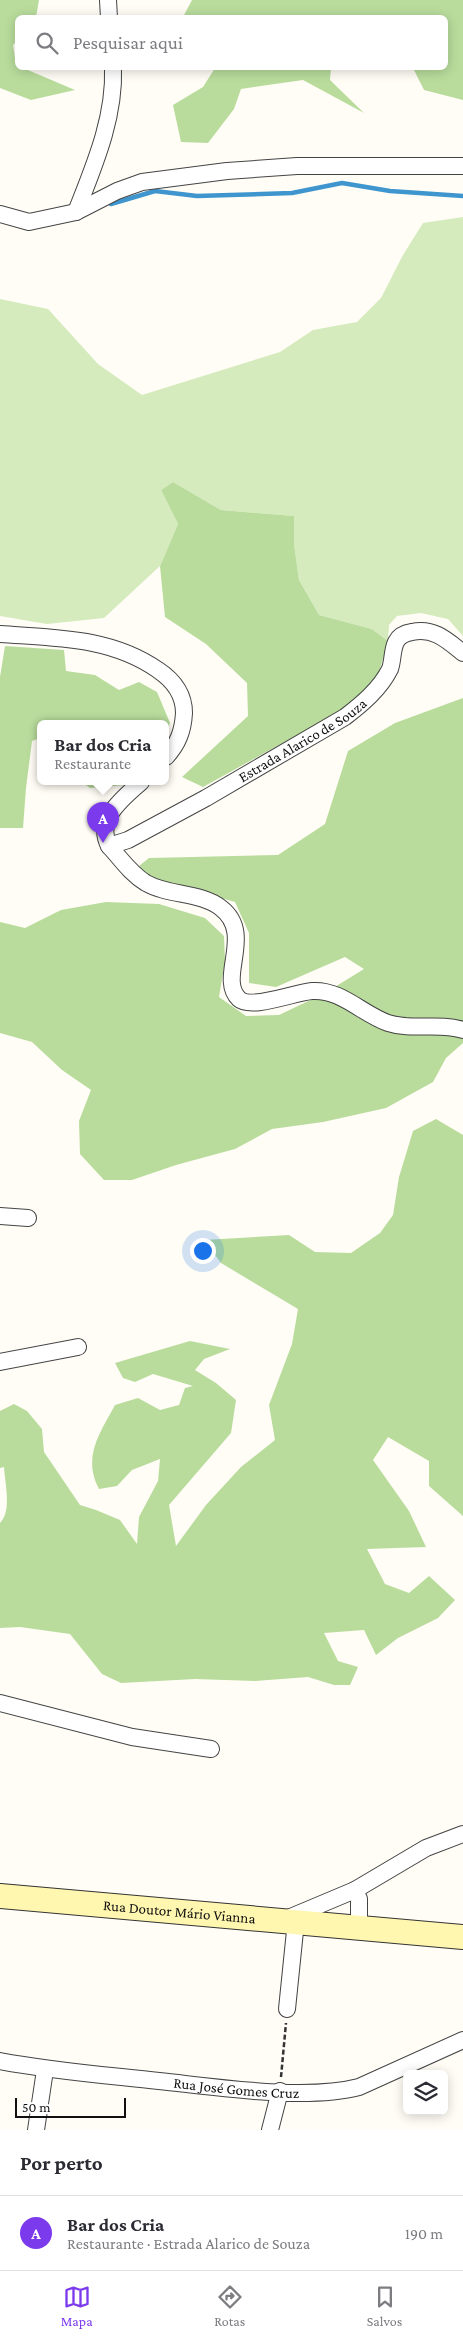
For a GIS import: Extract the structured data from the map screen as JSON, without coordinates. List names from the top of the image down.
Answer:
{
  "streets": {
    "main road": ["Rua Doutor Mário Vianna"],
    "street": ["Estrada Alarico de Souza", "Rua José Gomes Cruz"]
  },
  "scale_bar": "50 m",
  "page": {
    "search": "Pesquisar aqui",
    "popup": ["Bar dos Cria", "Restaurante"],
    "pins": "A",
    "scale": "50 m",
    "heading": "Por perto",
    "list": [
      {
        "mark": "A",
        "name": "Bar dos Cria",
        "note": "Restaurante · Estrada Alarico de Souza",
        "value": "190 m"
      }
    ],
    "nav": ["Mapa", "Rotas", "Salvos"]
  }
}
